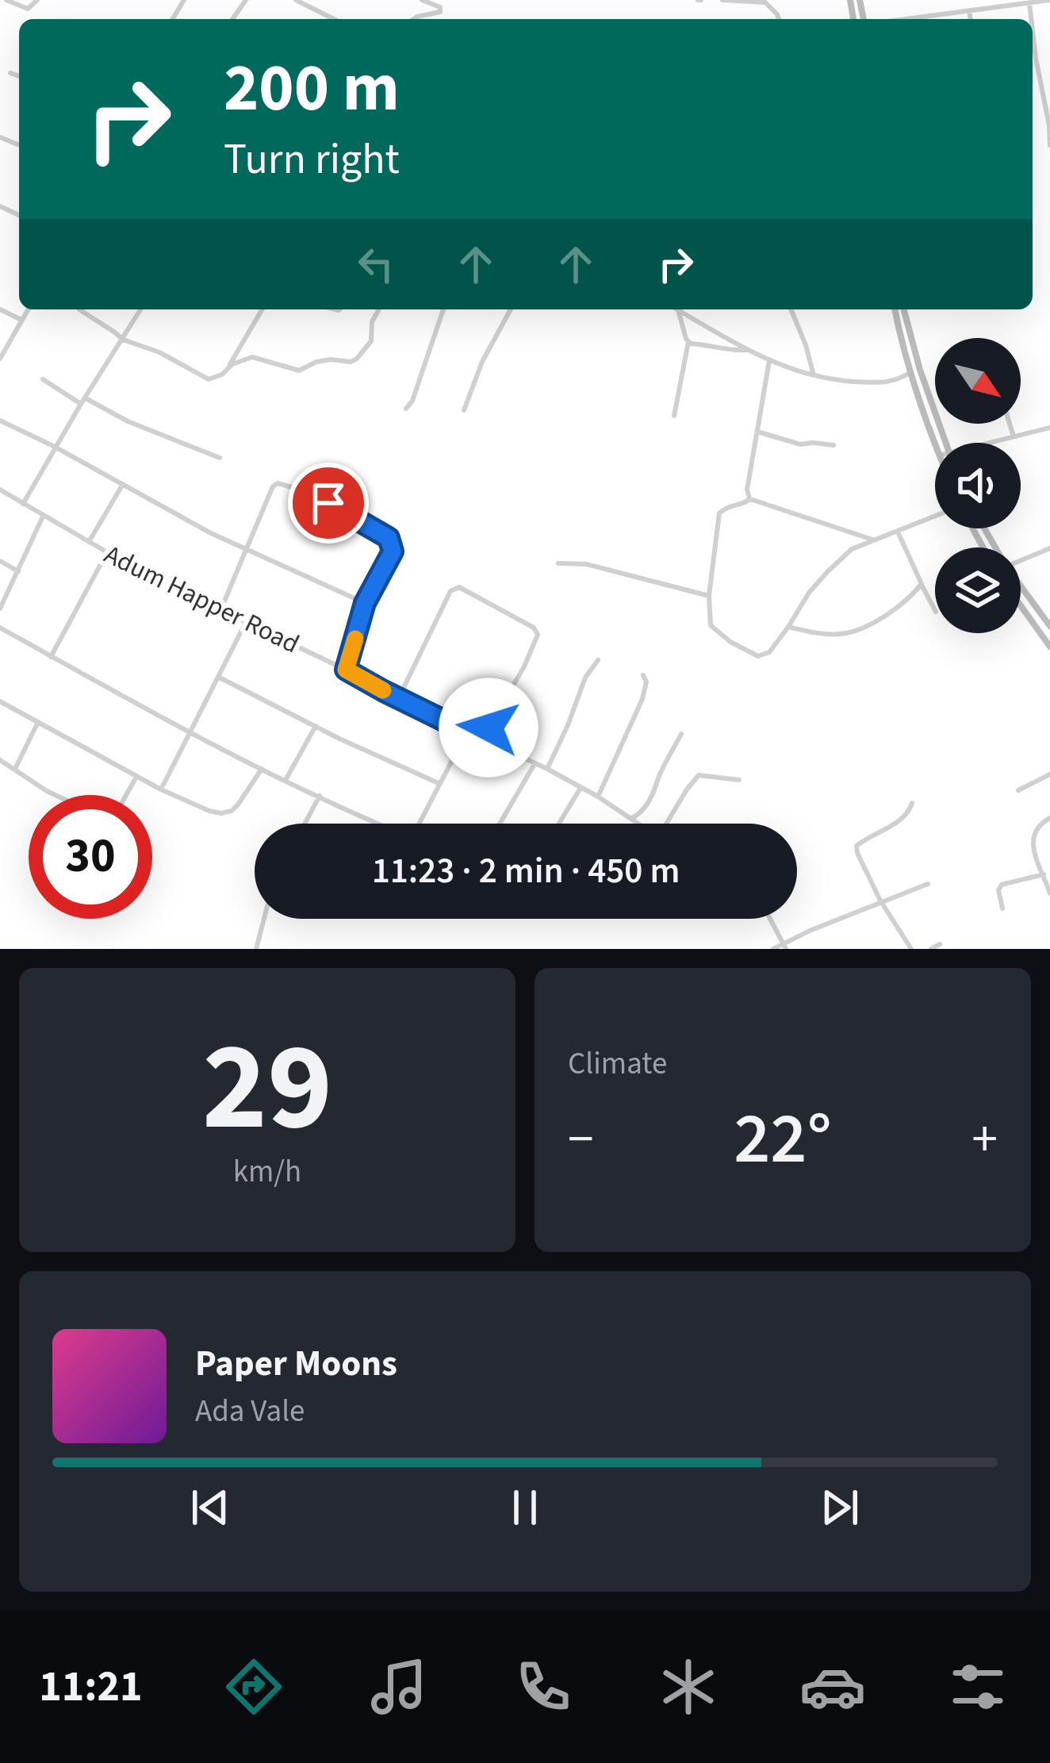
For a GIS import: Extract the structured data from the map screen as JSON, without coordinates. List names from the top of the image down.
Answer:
{
  "streets": {
    "street": ["Adum Happer Road"]
  },
  "north": "bottom right",
  "page": {
    "turn": ["200 m", "Turn right"],
    "limit": "30",
    "trip": "11:23 · 2 min · 450 m",
    "tile": [
      ["29", "km/h"],
      "Climate"
    ],
    "heat": ["−", "22°", "+"],
    "song": ["Paper Moons", "Ada Vale"],
    "tabs": "11:21"
  }
}
